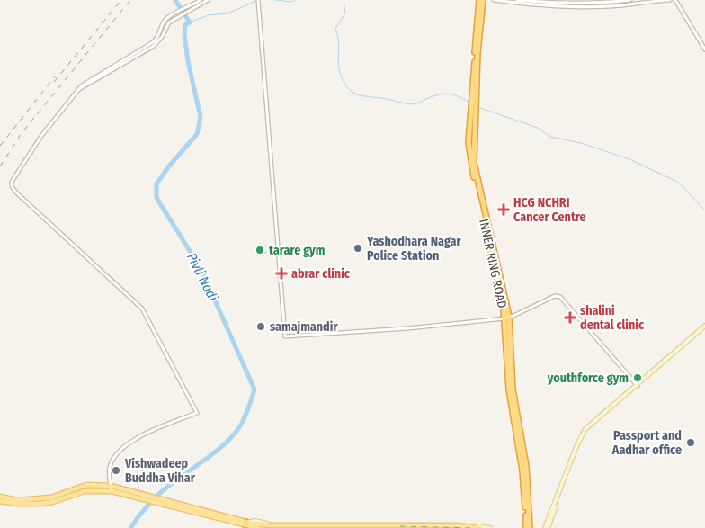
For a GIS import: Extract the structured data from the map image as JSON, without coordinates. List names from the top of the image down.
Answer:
{
  "streets": {
    "highway": ["INNER RING ROAD"]
  },
  "water": ["Pivli Nadi"],
  "places": {
    "health": ["HCG NCHRI Cancer Centre", "abrar clinic", "shalini dental clinic"],
    "other": [
      "Yashodhara Nagar Police Station",
      "tarare gym",
      "samajmandir",
      "youthforce gym",
      "Passport and Aadhar office",
      "Vishwadeep Buddha Vihar"
    ]
  }
}
